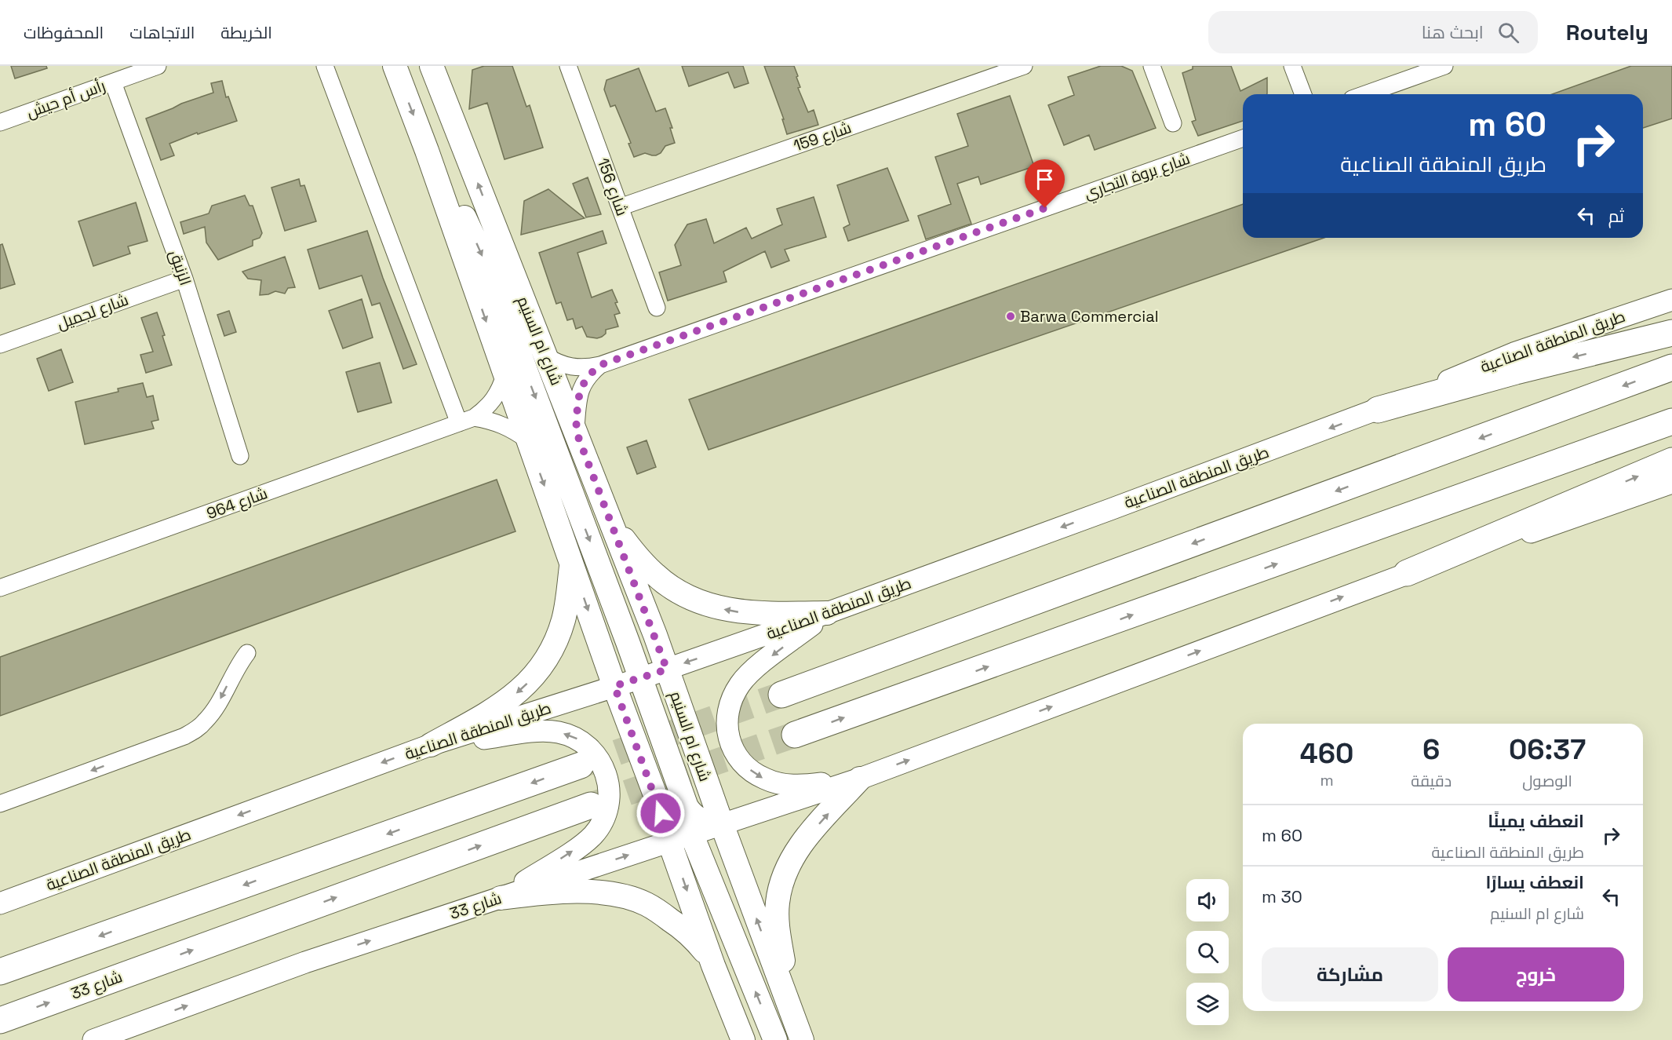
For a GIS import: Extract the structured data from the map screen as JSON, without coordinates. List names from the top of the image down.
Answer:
{
  "streets": {
    "highway": ["شارع 33"],
    "main road": ["شارع ام السنيم"],
    "street": [
      "رأس أم حيش",
      "شارع 159",
      "شارع بروة التجاري",
      "شارع 156",
      "الزنبق",
      "شارع لجميل",
      "طريق المنطقة الصناعية",
      "شارع 964"
    ]
  },
  "crossings": [
    ["رأس أم حيش", "الزنبق"],
    ["شارع 159", "شارع 156"],
    ["شارع بروة التجاري", "شارع ام السنيم"],
    ["الزنبق", "شارع لجميل"],
    ["شارع ام السنيم", "طريق المنطقة الصناعية"],
    ["شارع ام السنيم", "شارع 33"]
  ],
  "one_way": ["شارع 33"],
  "places": ["Barwa Commercial"],
  "page": {
    "header": "Routely",
    "search": "ابحث هنا",
    "nav": ["الخريطة", "الاتجاهات", "المحفوظات"],
    "turn": ["60 m", "طريق المنطقة الصناعية"],
    "then": "ثم",
    "eta": [
      "06:37",
      "الوصول",
      "6",
      "دقيقة",
      "460",
      "m"
    ],
    "list": [
      {
        "name": "انعطف يمينًا",
        "note": "طريق المنطقة الصناعية",
        "value": "60 m"
      },
      {
        "name": "انعطف يسارًا",
        "note": "شارع ام السنيم",
        "value": "30 m"
      }
    ],
    "buttons": ["خروج", "مشاركة"]
  }
}
